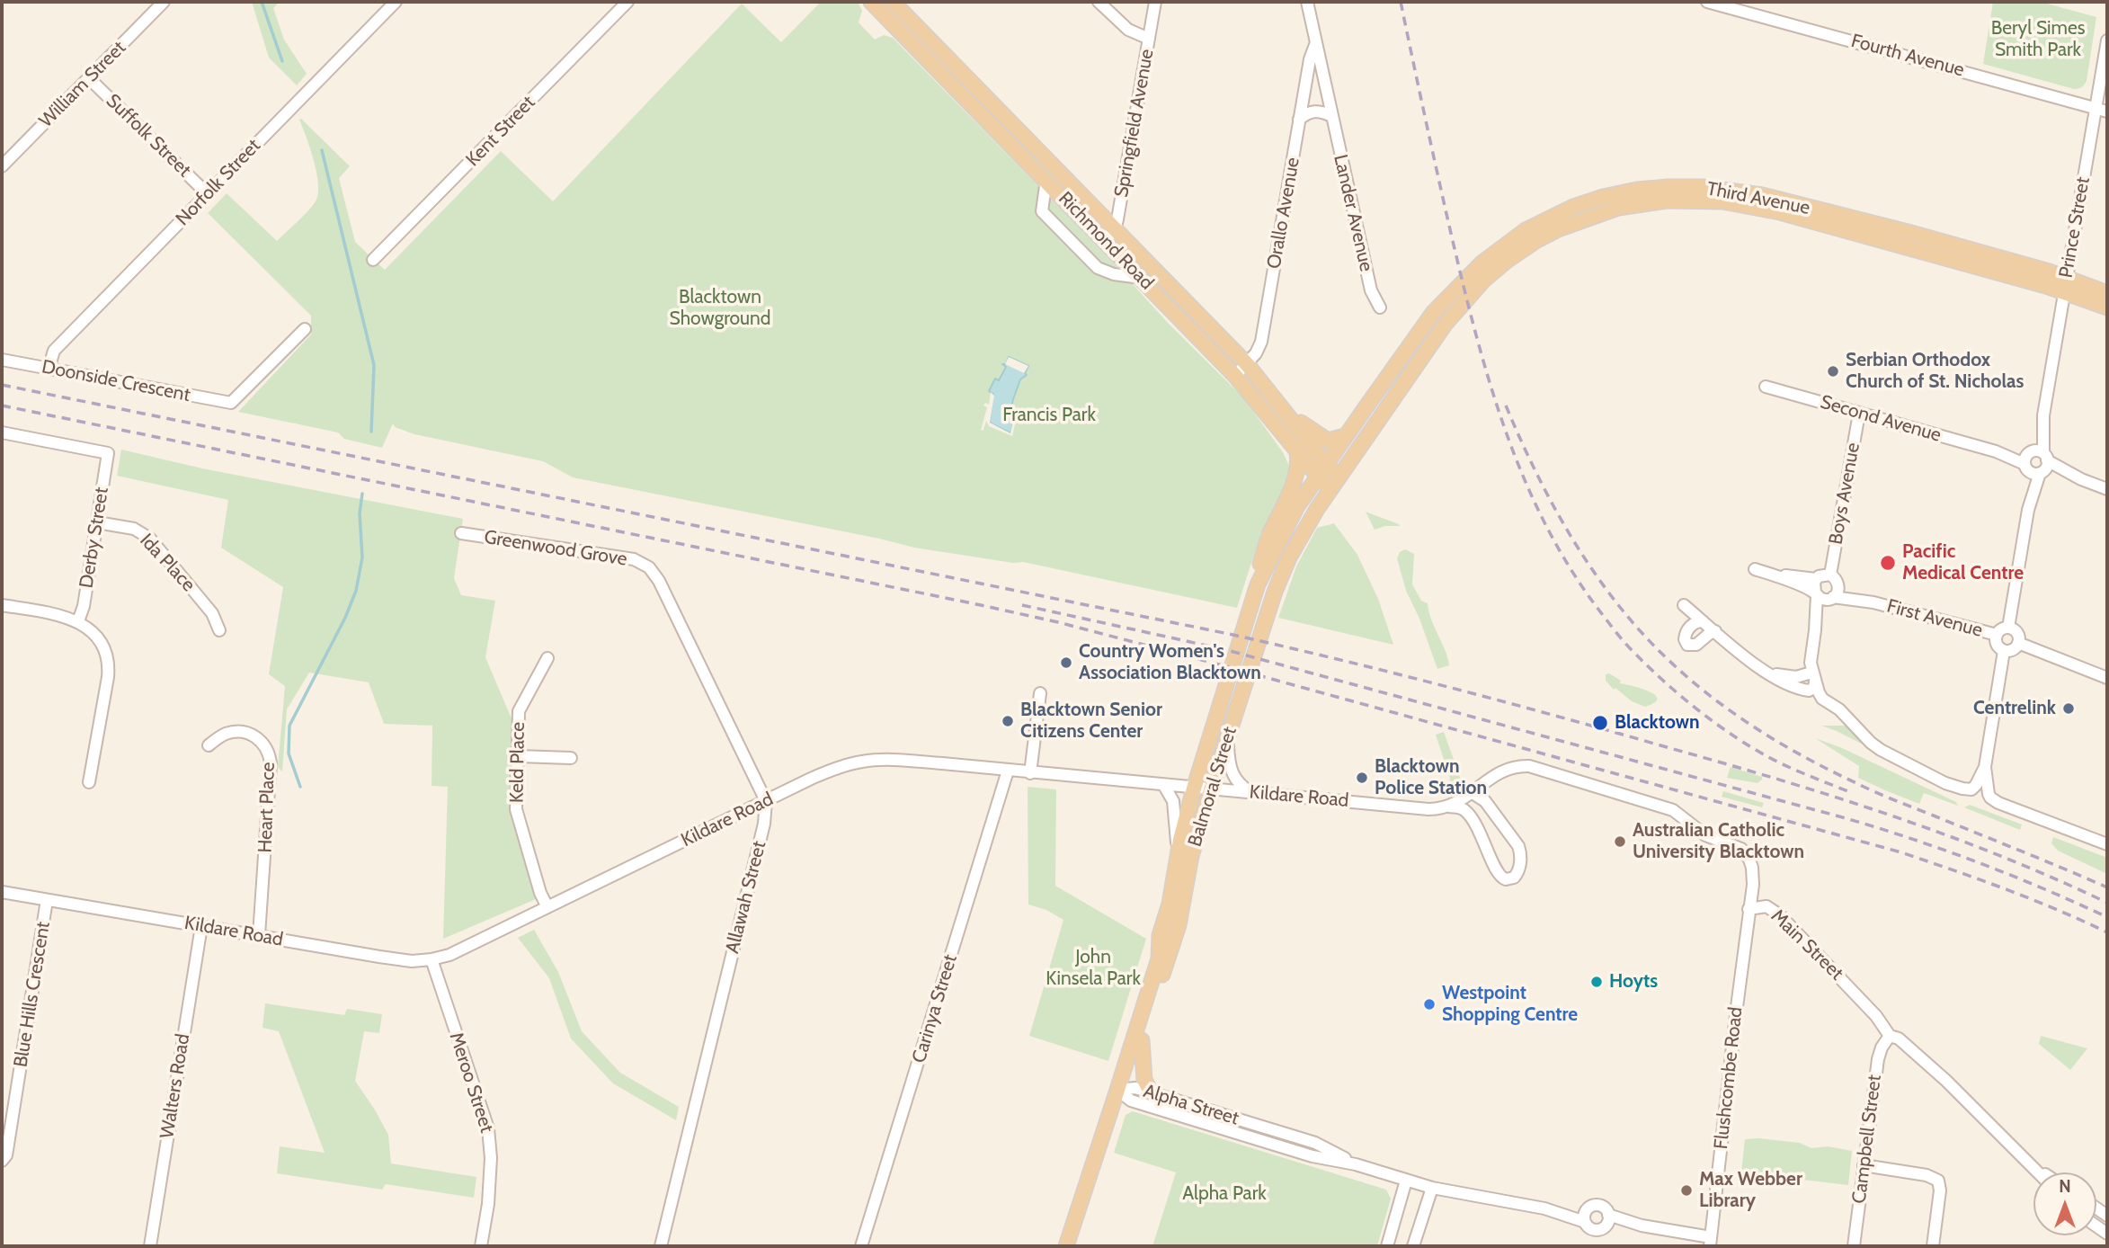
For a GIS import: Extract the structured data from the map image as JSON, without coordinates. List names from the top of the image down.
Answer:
{
  "streets": {
    "main road": ["Third Avenue", "Richmond Road", "Balmoral Street"],
    "street": [
      "Fourth Avenue",
      "William Street",
      "Springfield Avenue",
      "Kent Street",
      "Suffolk Street",
      "Norfolk Street",
      "Orallo Avenue",
      "Lander Avenue",
      "Prince Street",
      "Doonside Crescent",
      "Second Avenue",
      "Boys Avenue",
      "Derby Street",
      "Greenwood Grove",
      "Ida Place",
      "First Avenue",
      "Keld Place",
      "Kildare Road",
      "Heart Place",
      "Allawah Street",
      "Main Street",
      "Blue Hills Crescent",
      "Carinya Street",
      "Flushcombe Road",
      "Meroo Street",
      "Walters Road",
      "Alpha Street",
      "Campbell Street"
    ]
  },
  "crossings": [
    ["Fourth Avenue", "Prince Street"],
    ["William Street", "Suffolk Street"],
    ["Springfield Avenue", "Richmond Road"],
    ["Suffolk Street", "Norfolk Street"],
    ["Norfolk Street", "Doonside Crescent"],
    ["Third Avenue", "Prince Street"],
    ["Third Avenue", "Richmond Road"],
    ["Third Avenue", "Balmoral Street"],
    ["Orallo Avenue", "Lander Avenue"],
    ["Orallo Avenue", "Richmond Road"],
    ["Prince Street", "Second Avenue"],
    ["Prince Street", "First Avenue"],
    ["Richmond Road", "Balmoral Street"],
    ["Second Avenue", "Boys Avenue"],
    ["Boys Avenue", "First Avenue"],
    ["Derby Street", "Ida Place"],
    ["Greenwood Grove", "Kildare Road"],
    ["Greenwood Grove", "Allawah Street"],
    ["Keld Place", "Kildare Road"],
    ["Balmoral Street", "Kildare Road"],
    ["Balmoral Street", "Alpha Street"],
    ["Kildare Road", "Heart Place"],
    ["Kildare Road", "Allawah Street"],
    ["Kildare Road", "Main Street"],
    ["Kildare Road", "Blue Hills Crescent"],
    ["Kildare Road", "Carinya Street"],
    ["Kildare Road", "Meroo Street"],
    ["Kildare Road", "Walters Road"],
    ["Main Street", "Flushcombe Road"],
    ["Main Street", "Campbell Street"]
  ],
  "parks": [
    "Beryl Simes Smith Park",
    "Blacktown Showground",
    "Francis Park",
    "John Kinsela Park",
    "Alpha Park"
  ],
  "places": [
    "Serbian Orthodox Church of St. Nicholas",
    "Pacific Medical Centre",
    "Country Women's Association Blacktown",
    "Centrelink",
    "Blacktown Senior Citizens Center",
    "Blacktown",
    "Blacktown Police Station",
    "Australian Catholic University Blacktown",
    "Hoyts",
    "Westpoint Shopping Centre",
    "Max Webber Library"
  ],
  "north": "top"
}
